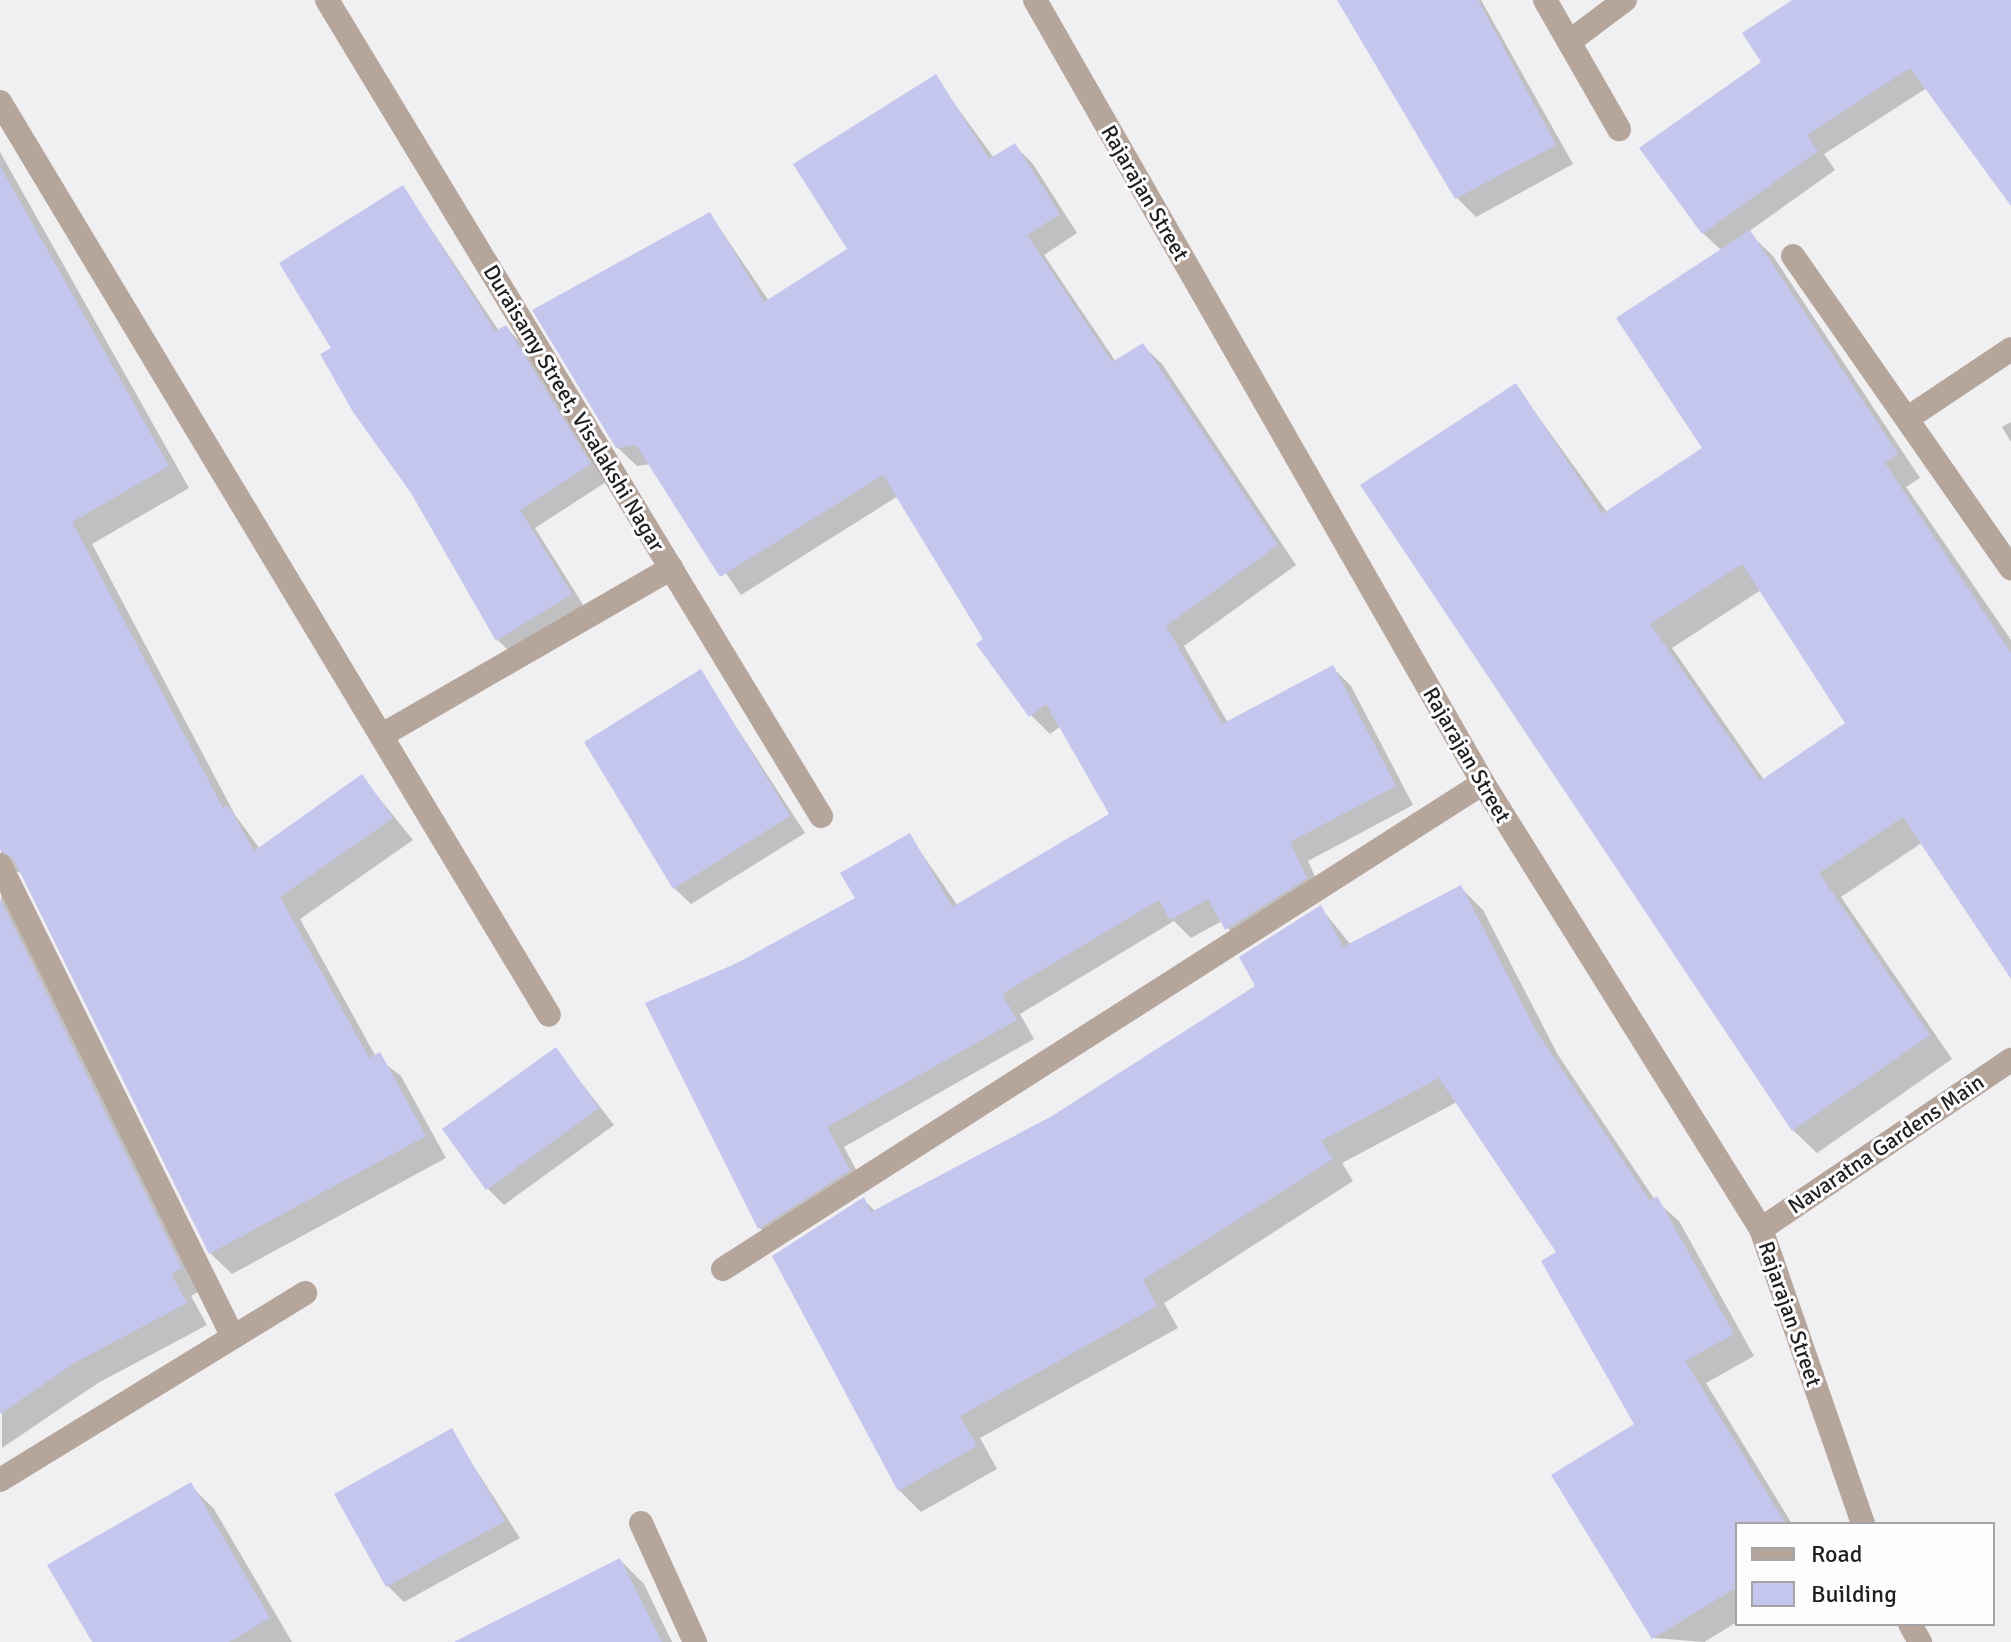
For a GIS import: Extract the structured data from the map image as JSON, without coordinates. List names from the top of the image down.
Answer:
{
  "streets": {
    "street": ["Rajarajan Street", "Duraisamy Street, Visalakshi Nagar", "Navaratna Gardens Main"]
  },
  "crossings": [
    ["Rajarajan Street", "Navaratna Gardens Main"]
  ],
  "legend": ["Road", "Building"]
}
